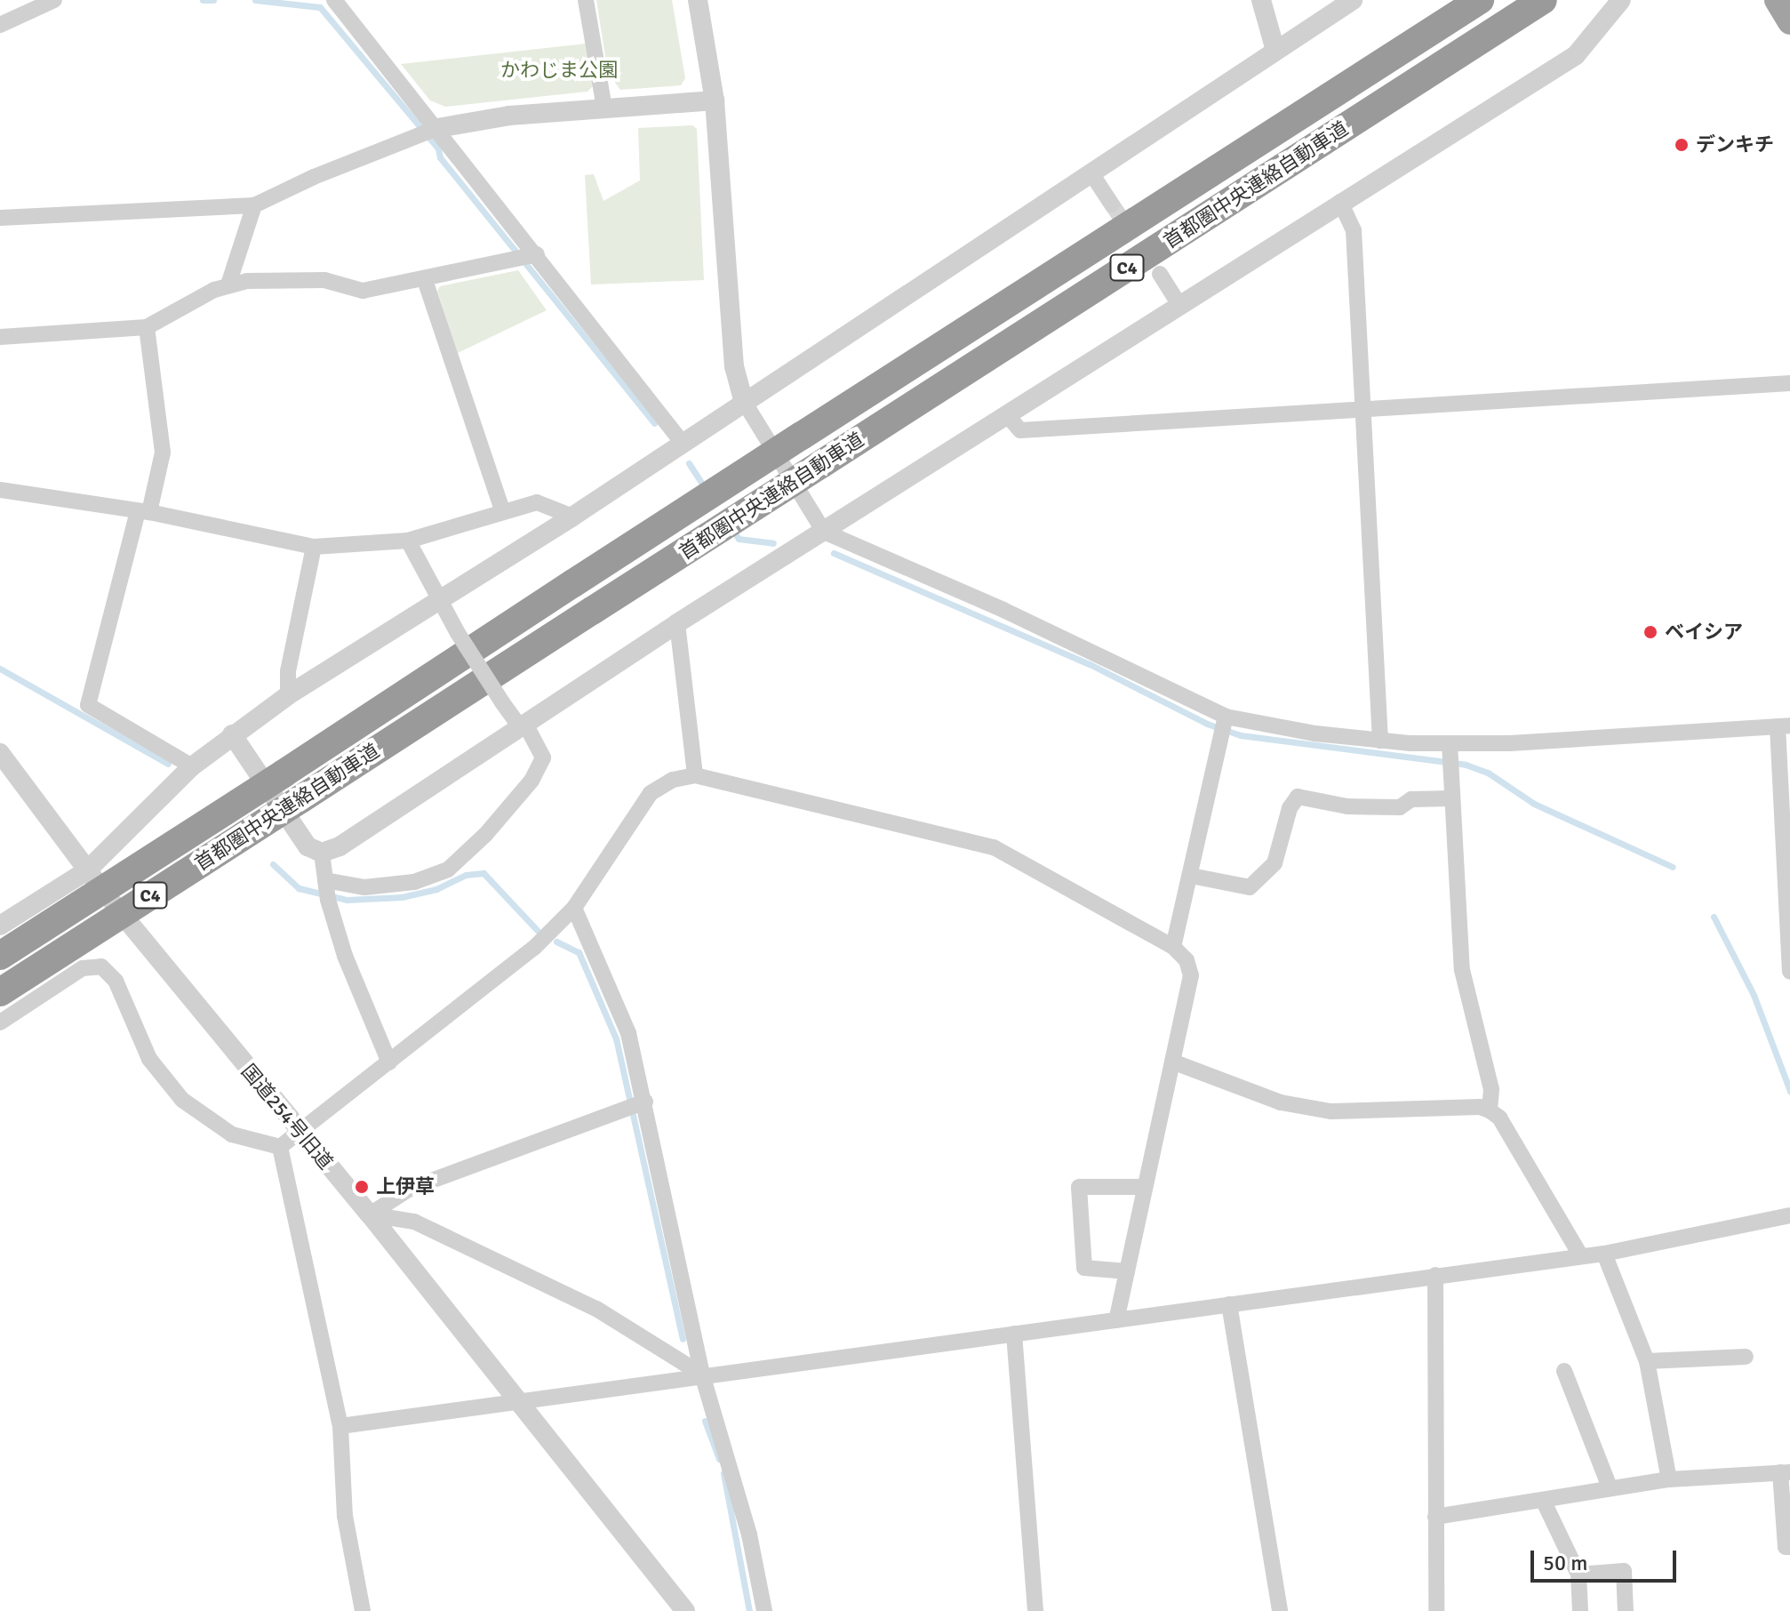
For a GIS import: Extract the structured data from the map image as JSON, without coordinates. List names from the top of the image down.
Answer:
{
  "streets": {
    "highway": ["首都圏中央連絡自動車道", "C4"],
    "street": ["国道254号旧道"]
  },
  "parks": ["かわじま公園"],
  "places": ["デンキチ", "ベイシア", "上伊草"],
  "scale_bar": "50 m"
}
